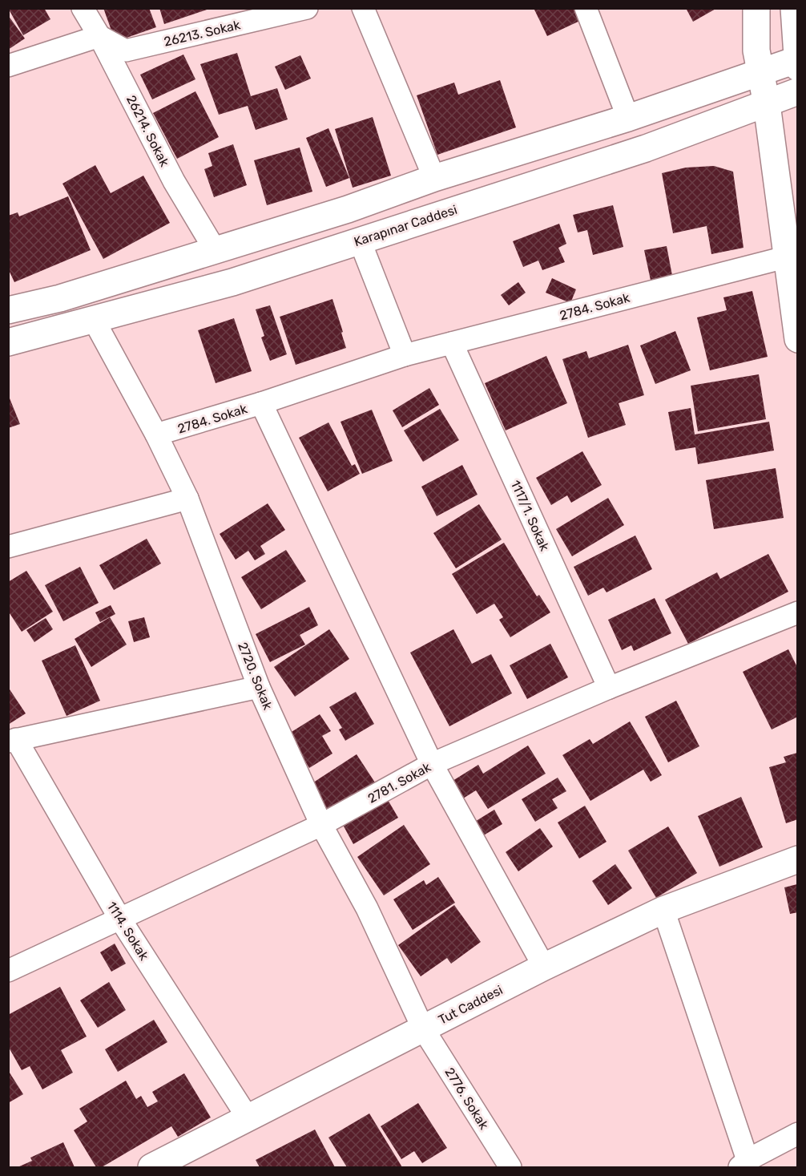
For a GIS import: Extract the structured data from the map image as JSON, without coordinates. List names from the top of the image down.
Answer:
{
  "streets": {
    "main road": ["Karapınar Caddesi", "Tut Caddesi"],
    "street": [
      "26213. Sokak",
      "26214. Sokak",
      "2784. Sokak",
      "1117/1. Sokak",
      "2720. Sokak",
      "2781. Sokak",
      "1114. Sokak",
      "2776. Sokak"
    ]
  },
  "crossings": [
    ["26213. Sokak", "26214. Sokak"],
    ["Karapınar Caddesi", "2720. Sokak"],
    ["2784. Sokak", "1117/1. Sokak"],
    ["2784. Sokak", "2720. Sokak"],
    ["1117/1. Sokak", "2781. Sokak"],
    ["2720. Sokak", "2781. Sokak"],
    ["2720. Sokak", "Tut Caddesi"],
    ["2720. Sokak", "2776. Sokak"],
    ["2781. Sokak", "1114. Sokak"],
    ["1114. Sokak", "Tut Caddesi"],
    ["Tut Caddesi", "2776. Sokak"]
  ]
}
